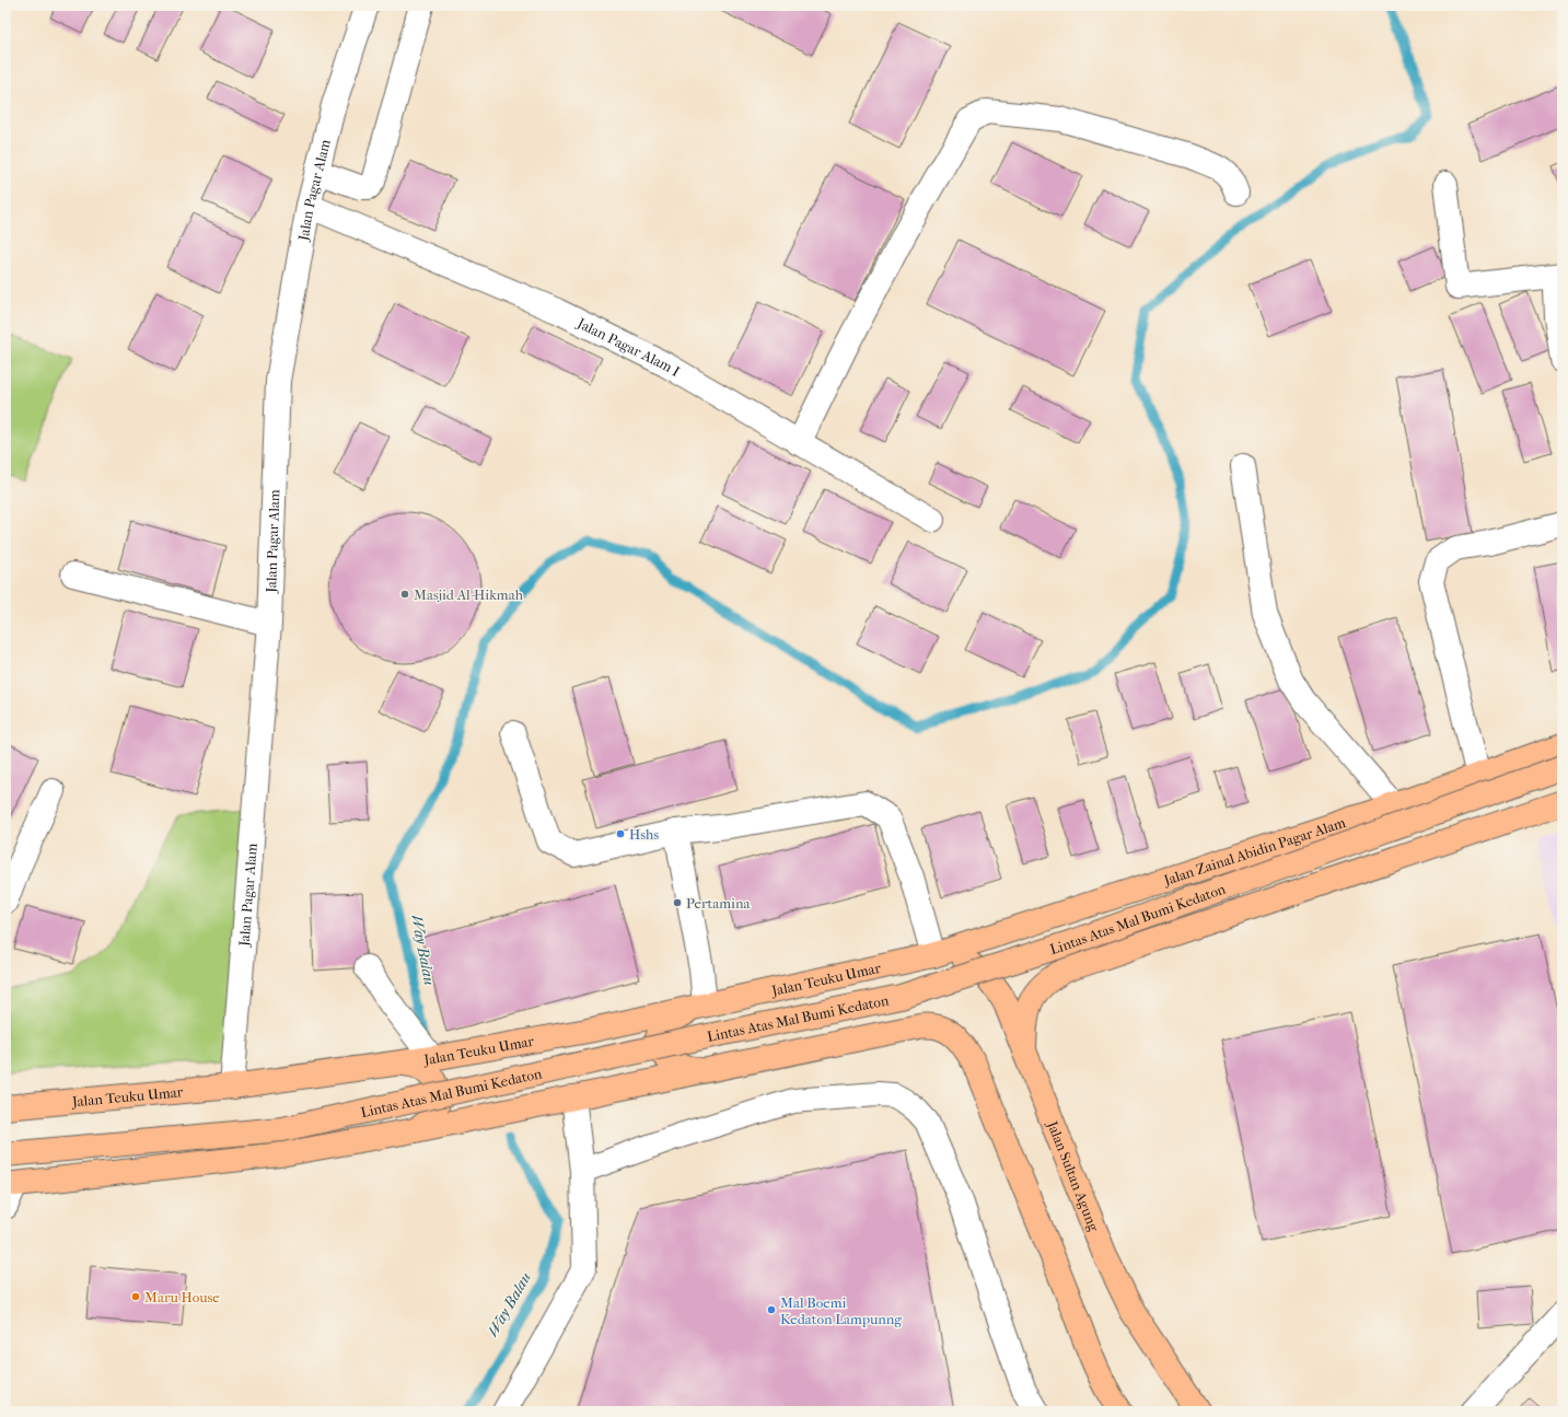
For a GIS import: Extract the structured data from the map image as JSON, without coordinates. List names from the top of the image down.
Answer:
{
  "streets": {
    "main road": [
      "Jalan Zainal Abidin Pagar Alam",
      "Lintas Atas Mal Bumi Kedaton",
      "Jalan Teuku Umar",
      "Jalan Sultan Agung"
    ],
    "street": ["Jalan Pagar Alam", "Jalan Pagar Alam I"]
  },
  "crossings": [
    ["Jalan Pagar Alam", "Jalan Pagar Alam I"],
    ["Jalan Pagar Alam", "Jalan Teuku Umar"],
    ["Jalan Zainal Abidin Pagar Alam", "Jalan Teuku Umar"],
    ["Jalan Zainal Abidin Pagar Alam", "Jalan Sultan Agung"],
    ["Jalan Teuku Umar", "Jalan Sultan Agung"]
  ],
  "water": ["Way Balau"],
  "places": [
    "Masjid Al-Hikmah",
    "Hshs",
    "Pertamina",
    "Maru House",
    "Mal Boemi Kedaton Lampunng"
  ]
}
